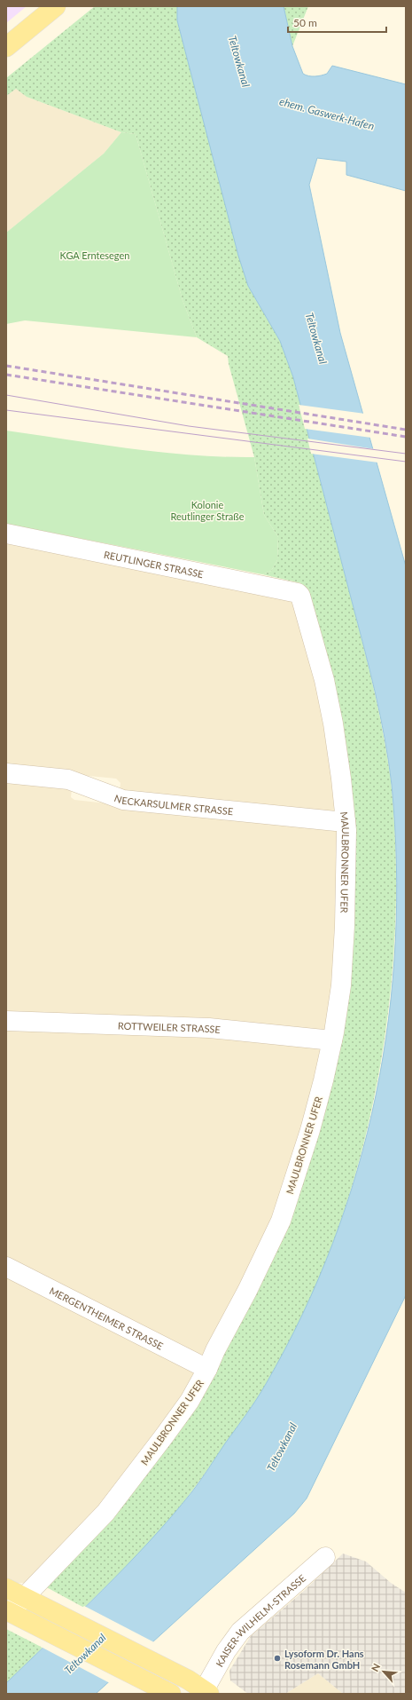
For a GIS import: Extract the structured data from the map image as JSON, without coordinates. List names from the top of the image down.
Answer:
{
  "streets": {
    "main road": ["KAISER-WILHELM-STRASSE"],
    "street": [
      "REUTLINGER STRASSE",
      "NECKARSULMER STRASSE",
      "MAULBRONNER UFER",
      "ROTTWEILER STRASSE",
      "MERGENTHEIMER STRASSE"
    ]
  },
  "crossings": [
    ["REUTLINGER STRASSE", "MAULBRONNER UFER"],
    ["NECKARSULMER STRASSE", "MAULBRONNER UFER"],
    ["MAULBRONNER UFER", "ROTTWEILER STRASSE"],
    ["MAULBRONNER UFER", "MERGENTHEIMER STRASSE"],
    ["MAULBRONNER UFER", "KAISER-WILHELM-STRASSE"]
  ],
  "water": ["Teltowkanal", "ehem. Gaswerk-Hafen"],
  "parks": ["KGA Erntesegen", "Kolonie Reutlinger Straße"],
  "places": ["Lysoform Dr. Hans Rosemann GmbH"],
  "scale_bar": "50 m",
  "north": "top left"
}
